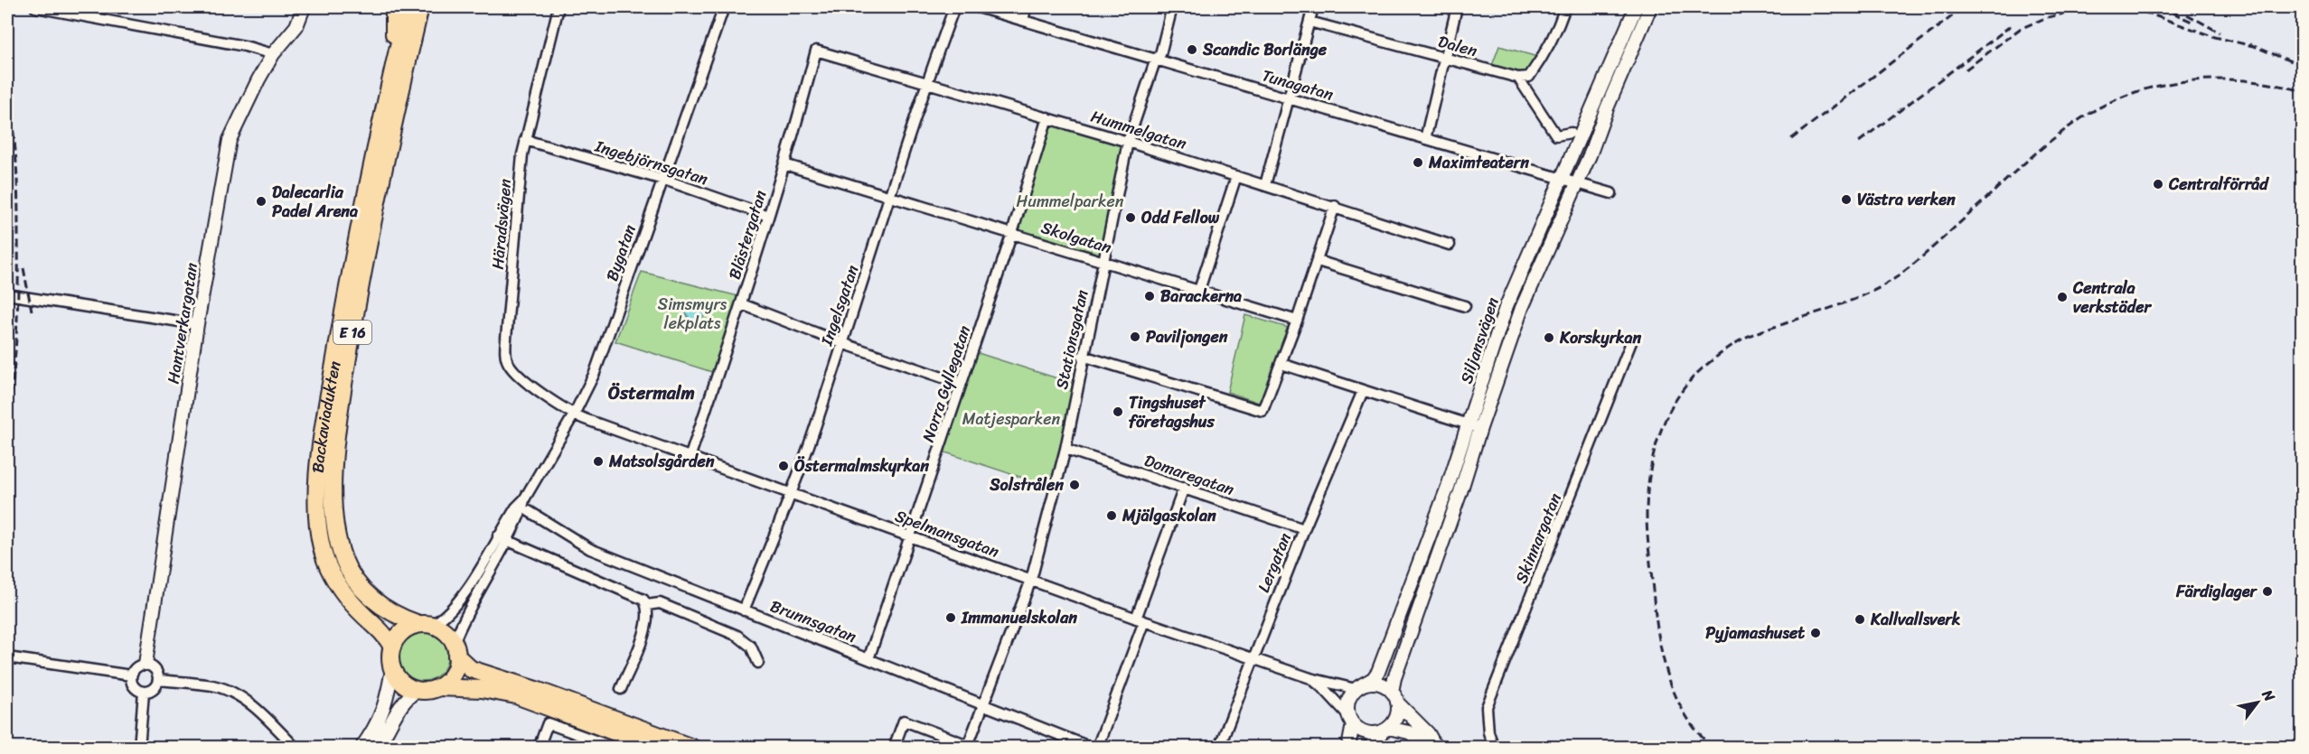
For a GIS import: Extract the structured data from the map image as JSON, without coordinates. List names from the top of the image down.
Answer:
{
  "streets": {
    "highway": ["E 16", "Backaviadukten"],
    "street": [
      "Dalen",
      "Tunagatan",
      "Hummelgatan",
      "Ingebjörnsgatan",
      "Häradsvägen",
      "Blästergatan",
      "Skolgatan",
      "Bygatan",
      "Ingelsgatan",
      "Hantverkargatan",
      "Stationsgatan",
      "Siljansvägen",
      "Norra Gyllegatan",
      "Domaregatan",
      "Spelmansgatan",
      "Skinnargatan",
      "Lergatan",
      "Brunnsgatan"
    ]
  },
  "crossings": [
    ["Tunagatan", "Stationsgatan"],
    ["Tunagatan", "Siljansvägen"],
    ["Hummelgatan", "Blästergatan"],
    ["Hummelgatan", "Ingelsgatan"],
    ["Hummelgatan", "Stationsgatan"],
    ["Hummelgatan", "Norra Gyllegatan"],
    ["Ingebjörnsgatan", "Häradsvägen"],
    ["Ingebjörnsgatan", "Blästergatan"],
    ["Ingebjörnsgatan", "Bygatan"],
    ["Häradsvägen", "Bygatan"],
    ["Häradsvägen", "Spelmansgatan"],
    ["Blästergatan", "Skolgatan"],
    ["Blästergatan", "Spelmansgatan"],
    ["Skolgatan", "Ingelsgatan"],
    ["Skolgatan", "Stationsgatan"],
    ["Skolgatan", "Norra Gyllegatan"],
    ["Bygatan", "E 16"],
    ["Bygatan", "Backaviadukten"],
    ["Bygatan", "Spelmansgatan"],
    ["Ingelsgatan", "Spelmansgatan"],
    ["Ingelsgatan", "Brunnsgatan"],
    ["E 16", "Backaviadukten"],
    ["Stationsgatan", "Domaregatan"],
    ["Stationsgatan", "Spelmansgatan"],
    ["Stationsgatan", "Brunnsgatan"],
    ["Siljansvägen", "Spelmansgatan"],
    ["Norra Gyllegatan", "Spelmansgatan"],
    ["Norra Gyllegatan", "Brunnsgatan"],
    ["Domaregatan", "Lergatan"],
    ["Spelmansgatan", "Lergatan"]
  ],
  "districts": ["Östermalm"],
  "parks": ["Hummelparken", "Simsmyrs lekplats", "Matjesparken"],
  "places": [
    "Scandic Borlänge",
    "Maximteatern",
    "Centralförråd",
    "Västra verken",
    "Dalecarlia Padel Arena",
    "Odd Fellow",
    "Barackerna",
    "Centrala verkstäder",
    "Paviljongen",
    "Korskyrkan",
    "Tingshuset företagshus",
    "Matsolsgården",
    "Östermalmskyrkan",
    "Solstrålen",
    "Mjälgaskolan",
    "Färdiglager",
    "Immanuelskolan",
    "Kallvallsverk",
    "Pyjamashuset"
  ],
  "north": "top right"
}
